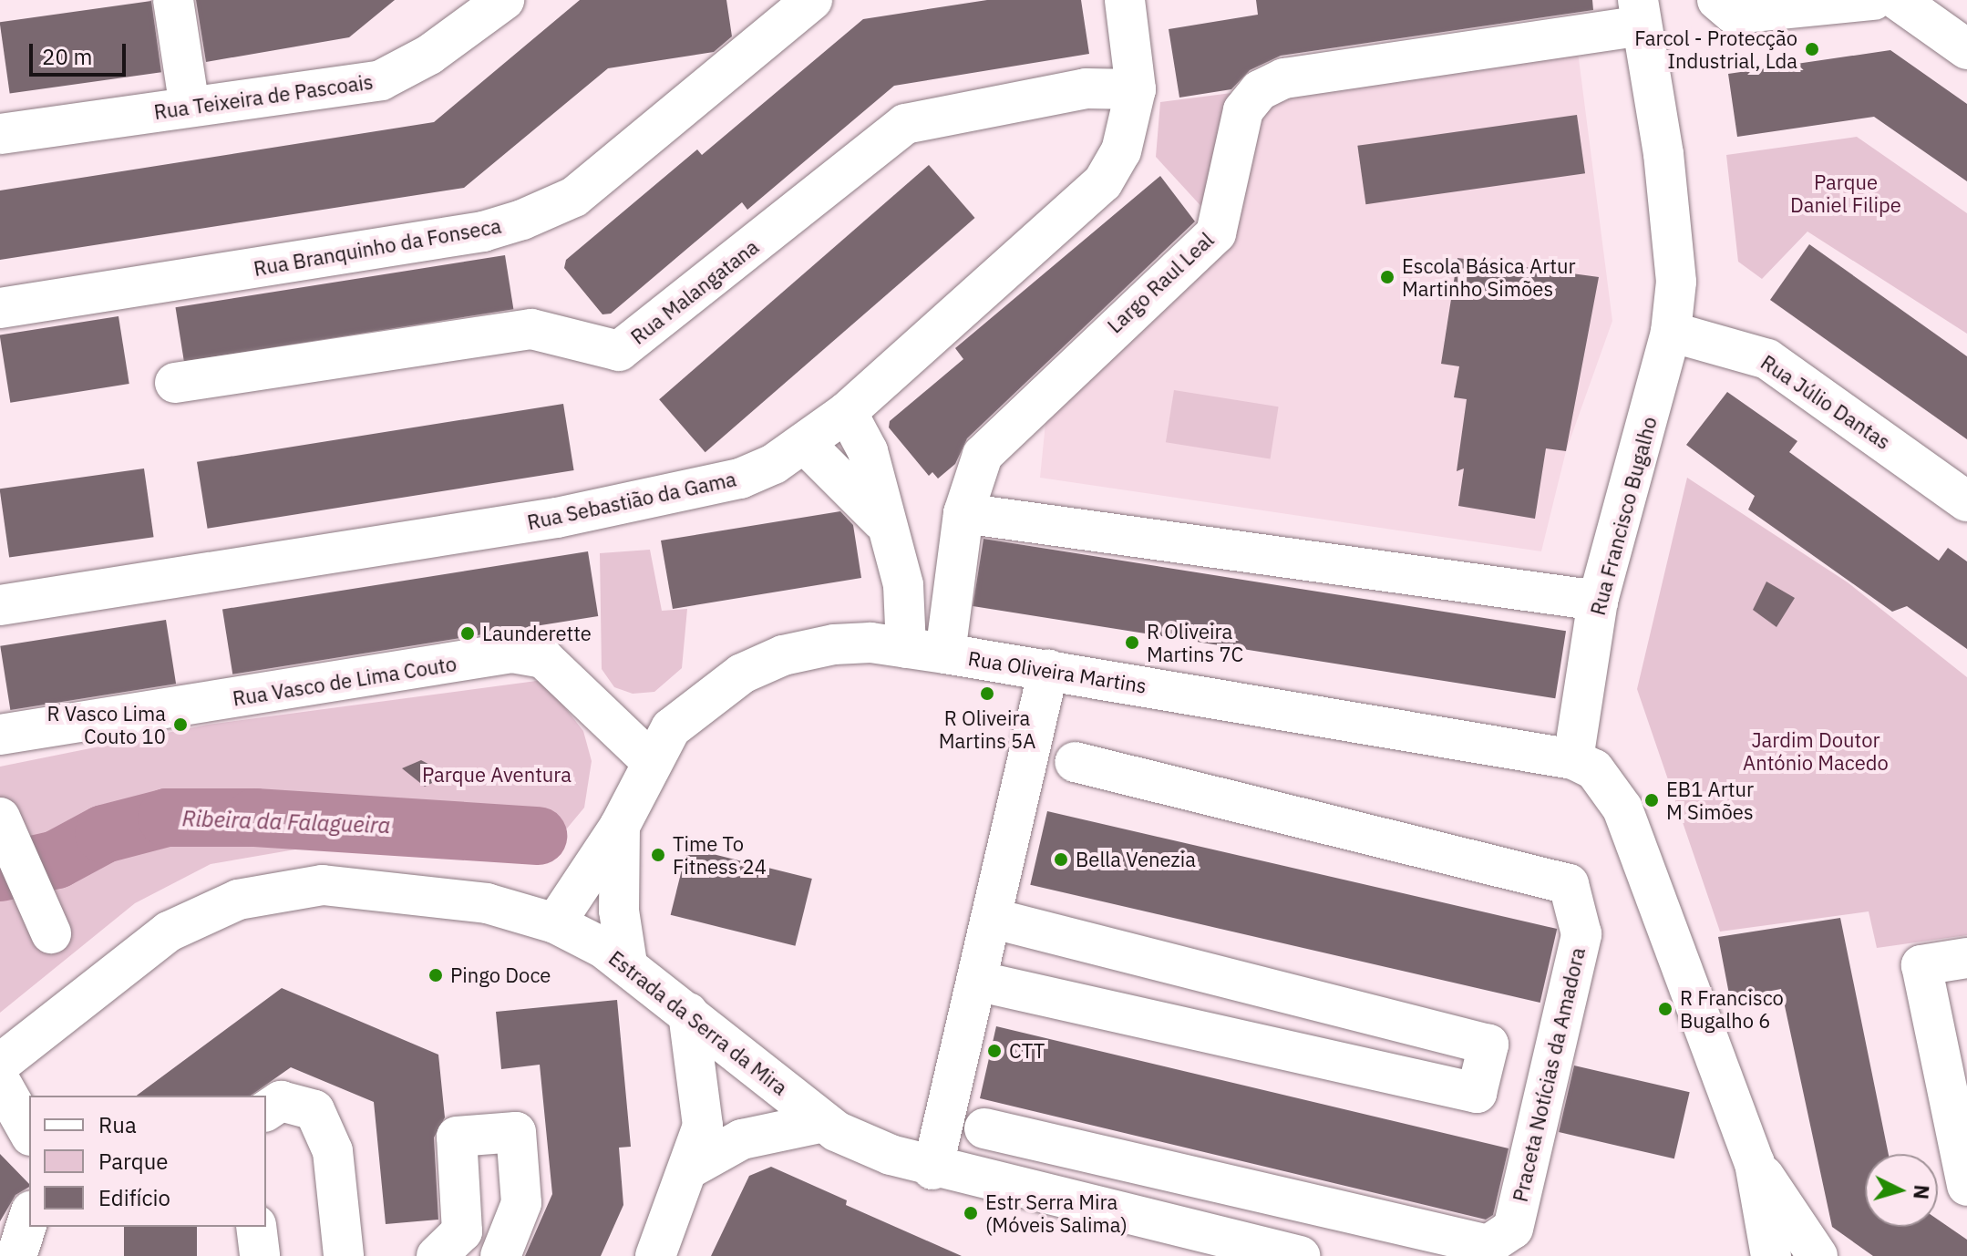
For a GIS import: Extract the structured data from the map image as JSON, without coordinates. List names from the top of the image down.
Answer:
{
  "streets": {
    "street": [
      "Rua Teixeira de Pascoais",
      "Rua Branquinho da Fonseca",
      "Largo Raul Leal",
      "Rua Malangatana",
      "Rua Júlio Dantas",
      "Rua Sebastião da Gama",
      "Rua Francisco Bugalho",
      "Rua Oliveira Martins",
      "Rua Vasco de Lima Couto",
      "Estrada da Serra da Mira",
      "Praceta Notícias da Amadora"
    ]
  },
  "crossings": [
    ["Largo Raul Leal", "Rua Francisco Bugalho"],
    ["Largo Raul Leal", "Rua Oliveira Martins"],
    ["Rua Malangatana", "Rua Sebastião da Gama"],
    ["Rua Júlio Dantas", "Rua Francisco Bugalho"],
    ["Rua Francisco Bugalho", "Rua Oliveira Martins"],
    ["Rua Oliveira Martins", "Rua Vasco de Lima Couto"],
    ["Rua Oliveira Martins", "Estrada da Serra da Mira"]
  ],
  "water": ["Ribeira da Falagueira"],
  "parks": ["Parque Daniel Filipe", "Jardim Doutor António Macedo", "Parque Aventura"],
  "places": [
    "Farcol - Protecção Industrial, Lda",
    "Escola Básica Artur Martinho Simões",
    "Launderette",
    "R Oliveira Martins 7C",
    "R Oliveira Martins 5A",
    "R Vasco Lima Couto 10",
    "EB1 Artur M Simões",
    "Time To Fitness 24",
    "Bella Venezia",
    "Pingo Doce",
    "R Francisco Bugalho 6",
    "CTT",
    "Estr Serra Mira (Móveis Salima)"
  ],
  "legend": ["Rua", "Parque", "Edifício"],
  "scale_bar": "20 m",
  "north": "right"
}
